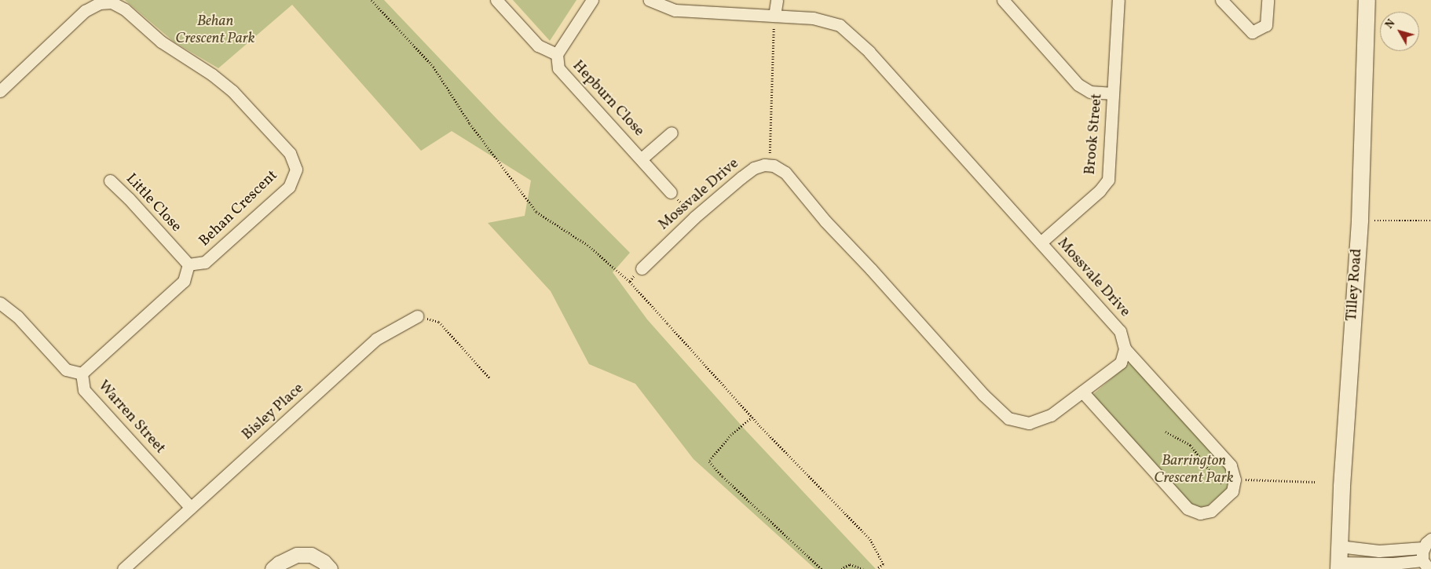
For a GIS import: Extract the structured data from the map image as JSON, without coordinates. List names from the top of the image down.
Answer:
{
  "streets": {
    "main road": ["Tilley Road"],
    "street": [
      "Hepburn Close",
      "Brook Street",
      "Mossvale Drive",
      "Little Close",
      "Behan Crescent",
      "Bisley Place",
      "Warren Street"
    ]
  },
  "crossings": [
    ["Brook Street", "Mossvale Drive"],
    ["Little Close", "Behan Crescent"],
    ["Bisley Place", "Warren Street"]
  ],
  "parks": ["Behan Crescent Park", "Barrington Crescent Park"],
  "north": "top left"
}
